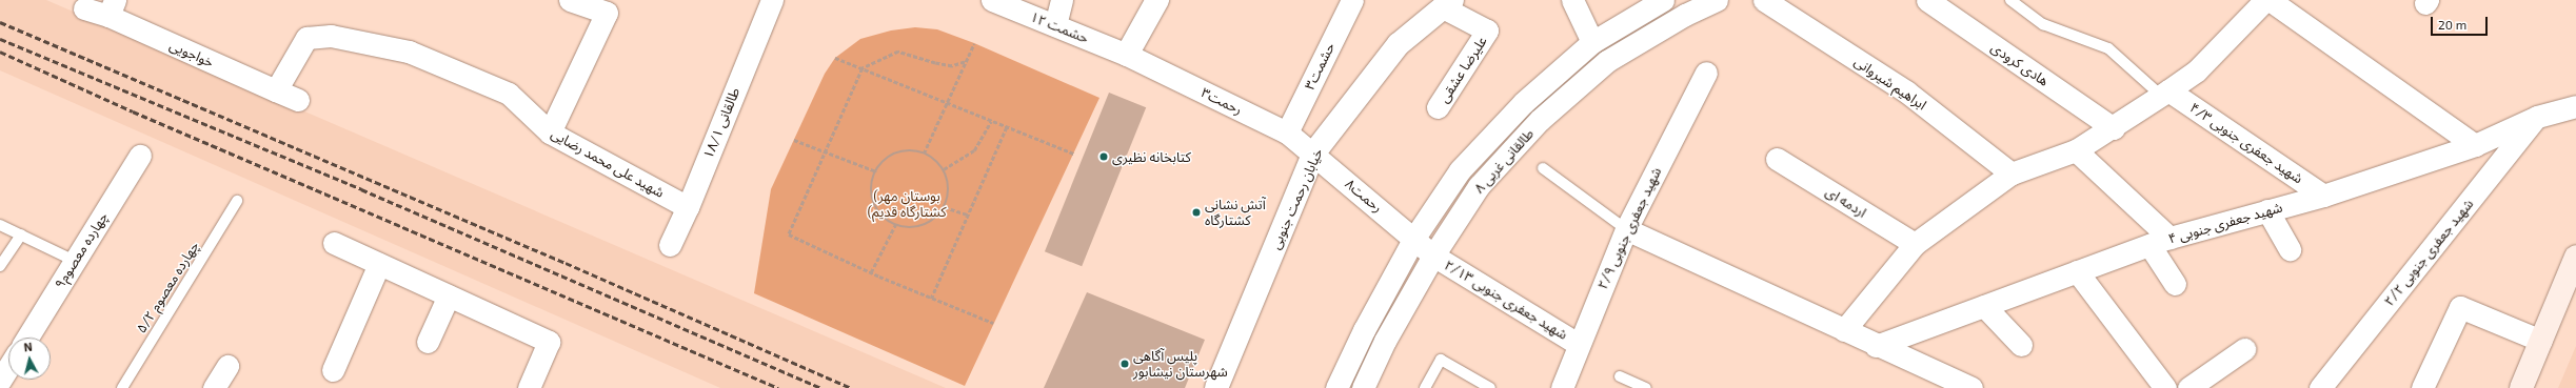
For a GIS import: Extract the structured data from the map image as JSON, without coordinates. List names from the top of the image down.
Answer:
{
  "streets": {
    "street": [
      "حشمت ۱۲",
      "خواجویی",
      "هادی کرودی",
      "حشمت۳",
      "علیرضا عشقی",
      "ابراهیم شیروانی",
      "رحمت۳",
      "طالقانی ۱۸/۱",
      "شهید جعفری جنوبی ۴/۳",
      "طالقانی غربی ۸",
      "شهید علی محمد رضایی",
      "رحمت۸",
      "خیابان رحمت جنوبی",
      "اردمه ای",
      "شهید جعفری جنوبی ۴",
      "شهید جعفری جنوبی ۲/۹",
      "چهارده معصوم۹",
      "شهید جعفری جنوبی ۲/۲",
      "شهید جعفری جنوبی ۲/۱۳"
    ],
    "lane": ["چهارده معصوم ۵/۲"]
  },
  "crossings": [
    ["حشمت ۱۲", "رحمت۳"],
    ["خواجویی", "شهید علی محمد رضایی"],
    ["حشمت۳", "رحمت۳"],
    ["علیرضا عشقی", "خیابان رحمت جنوبی"],
    ["رحمت۳", "رحمت۸"],
    ["رحمت۳", "خیابان رحمت جنوبی"],
    ["طالقانی ۱۸/۱", "شهید علی محمد رضایی"],
    ["شهید جعفری جنوبی ۴/۳", "شهید جعفری جنوبی ۴"],
    ["طالقانی غربی ۸", "رحمت۸"],
    ["طالقانی غربی ۸", "شهید جعفری جنوبی ۲/۱۳"],
    ["رحمت۸", "خیابان رحمت جنوبی"],
    ["رحمت۸", "شهید جعفری جنوبی ۲/۱۳"],
    ["شهید جعفری جنوبی ۴", "شهید جعفری جنوبی ۲/۲"],
    ["شهید جعفری جنوبی ۲/۹", "شهید جعفری جنوبی ۲/۱۳"]
  ],
  "parks": ["(بوستان مهر (کشتارگاه قدیم"],
  "places": ["کتابخانه نظیری", "آتش نشانی کشتارگاه", "پلیس آگاهی شهرستان نیشابور"],
  "scale_bar": "20 m",
  "north": "top"
}
